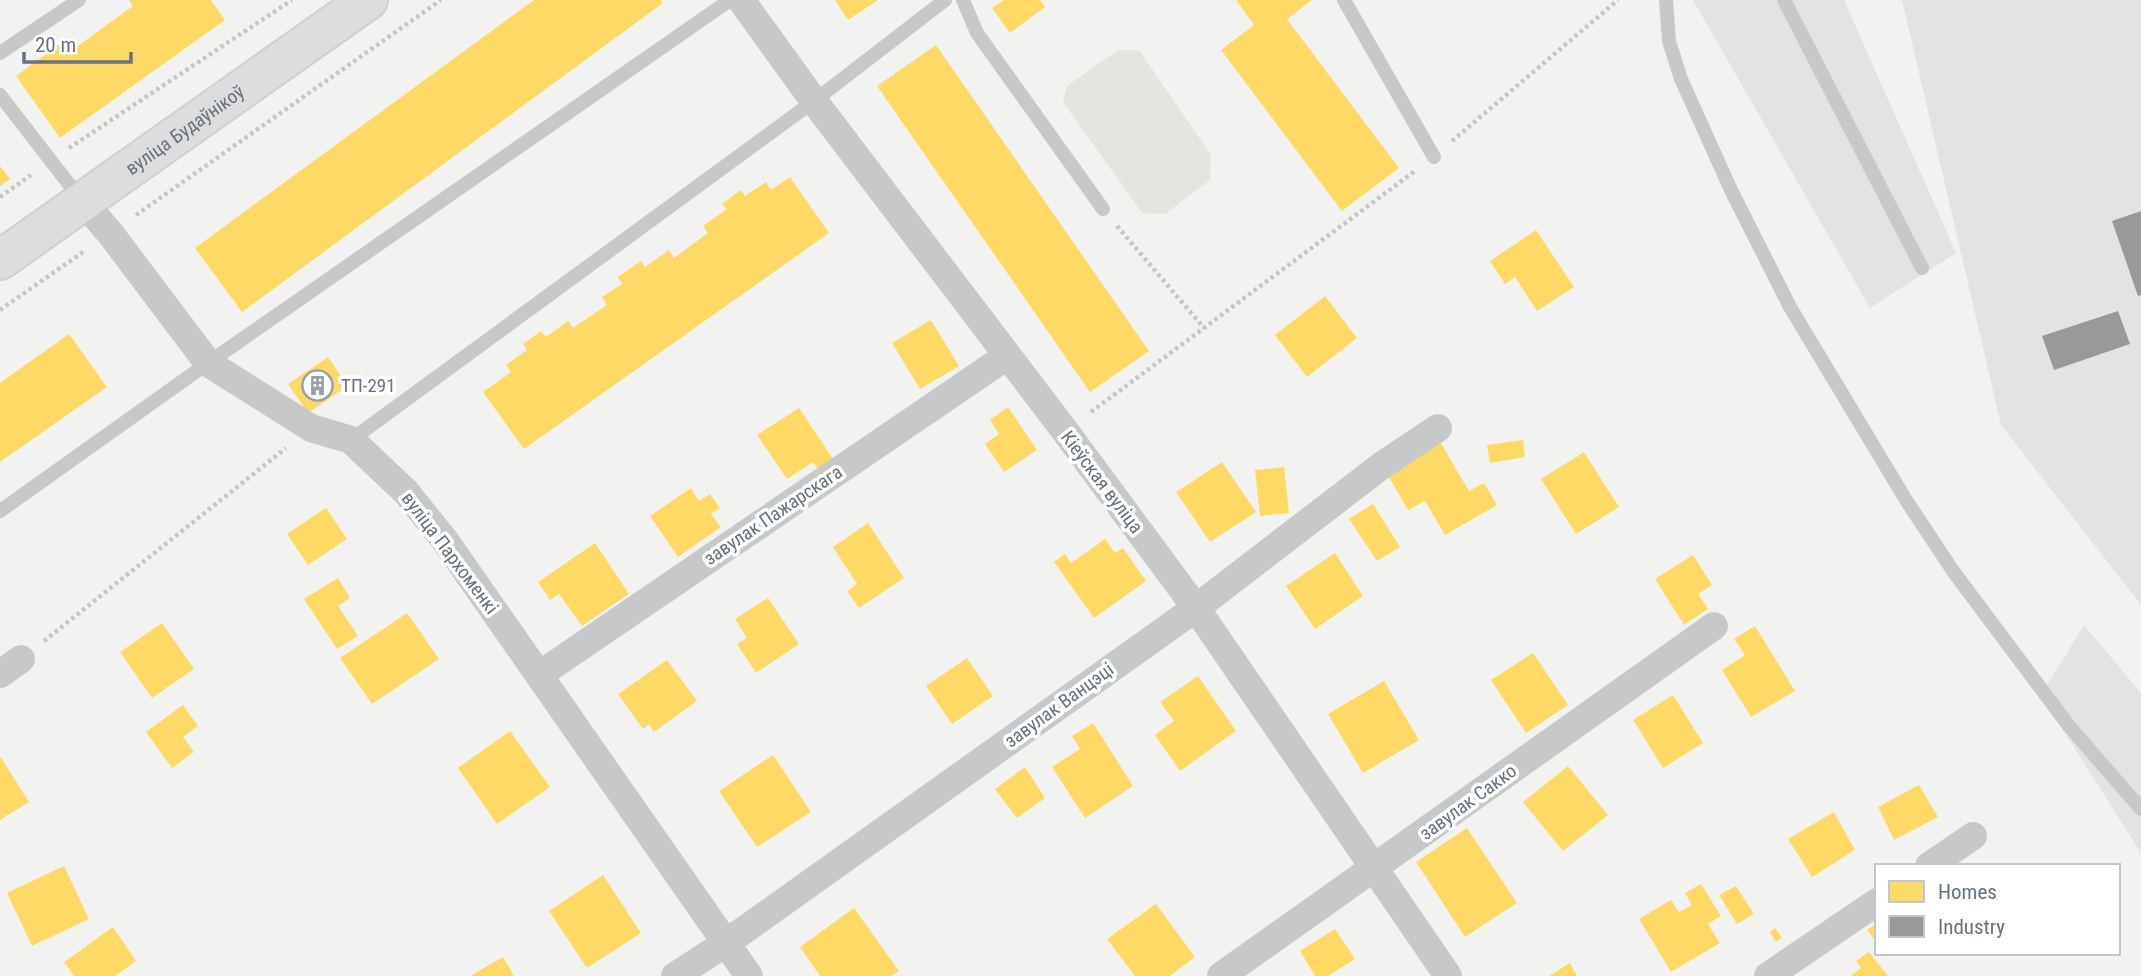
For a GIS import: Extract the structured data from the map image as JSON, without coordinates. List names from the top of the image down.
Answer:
{
  "streets": {
    "main road": ["вуліца Будаўнікоў"],
    "street": [
      "Кіеўская вуліца",
      "завулак Пажарскага",
      "вуліца Пархоменкі",
      "завулак Ванцэці",
      "завулак Сакко"
    ]
  },
  "crossings": [
    ["вуліца Будаўнікоў", "вуліца Пархоменкі"],
    ["Кіеўская вуліца", "завулак Пажарскага"],
    ["Кіеўская вуліца", "завулак Ванцэці"],
    ["Кіеўская вуліца", "завулак Сакко"],
    ["завулак Пажарскага", "вуліца Пархоменкі"],
    ["вуліца Пархоменкі", "завулак Ванцэці"]
  ],
  "places": {
    "building": ["ТП-291"]
  },
  "legend": ["Homes", "Industry"],
  "scale_bar": "20 m"
}
